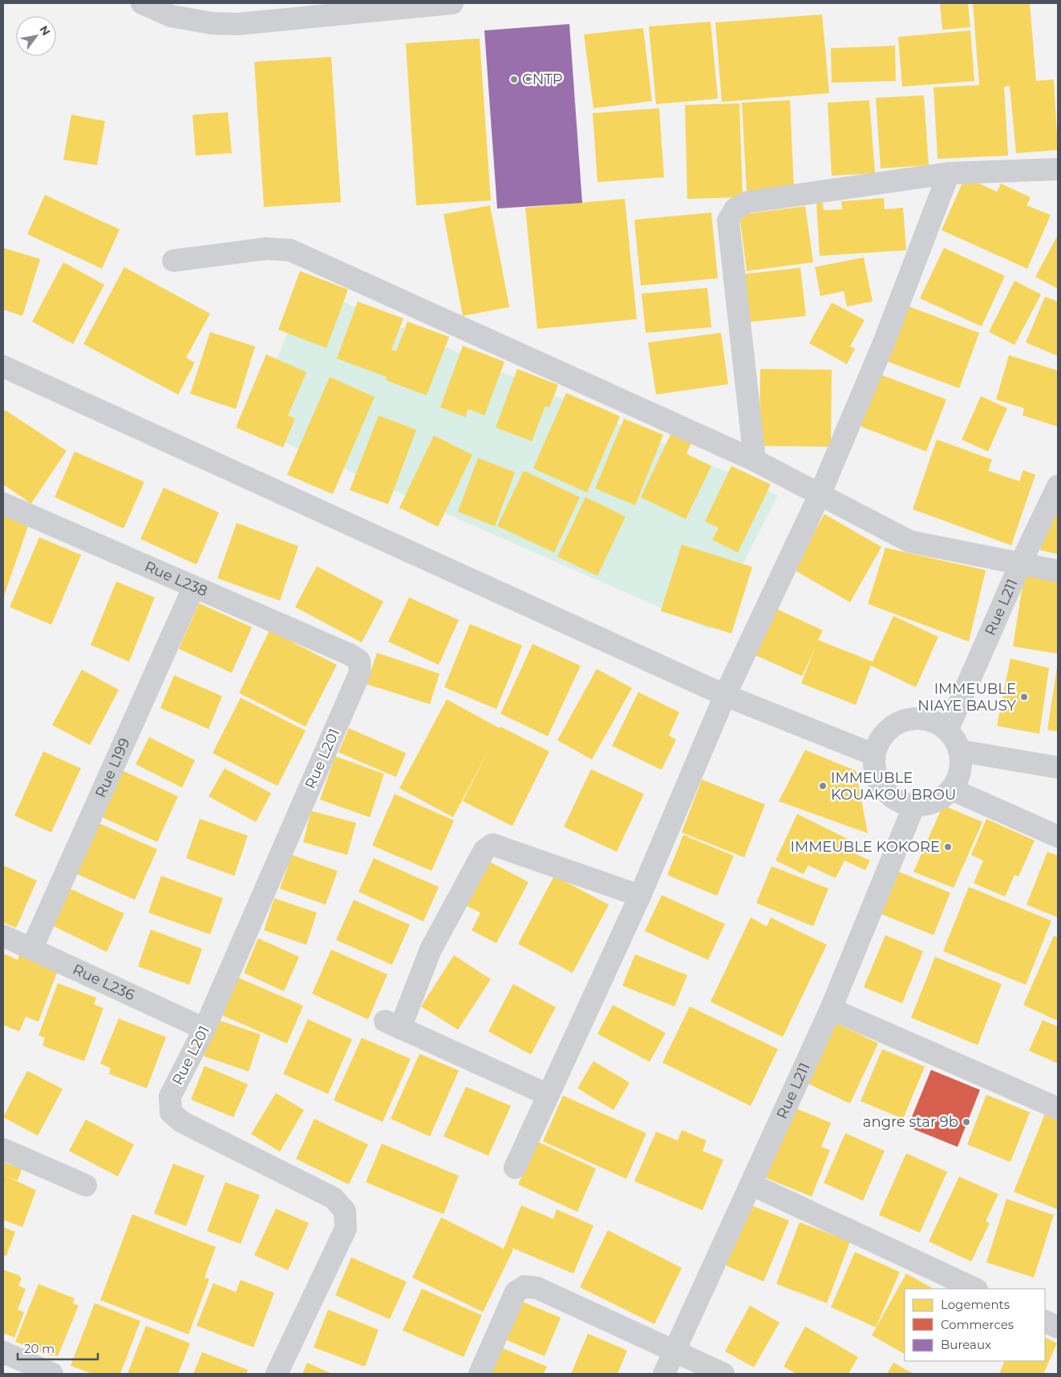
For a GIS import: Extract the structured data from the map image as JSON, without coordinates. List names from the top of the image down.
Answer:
{
  "streets": {
    "street": [
      "Rue L238",
      "Rue L211",
      "Rue L201",
      "Rue L199",
      "Rue L236"
    ]
  },
  "crossings": [
    ["Rue L238", "Rue L201"],
    ["Rue L238", "Rue L199"],
    ["Rue L201", "Rue L236"],
    ["Rue L199", "Rue L236"]
  ],
  "places": [
    "CNTP",
    "IMMEUBLE NIAYE BAUSY",
    "IMMEUBLE KOUAKOU BROU",
    "IMMEUBLE KOKORE",
    "angre star 9b"
  ],
  "legend": ["Logements", "Commerces", "Bureaux"],
  "scale_bar": "20 m",
  "north": "top right"
}
